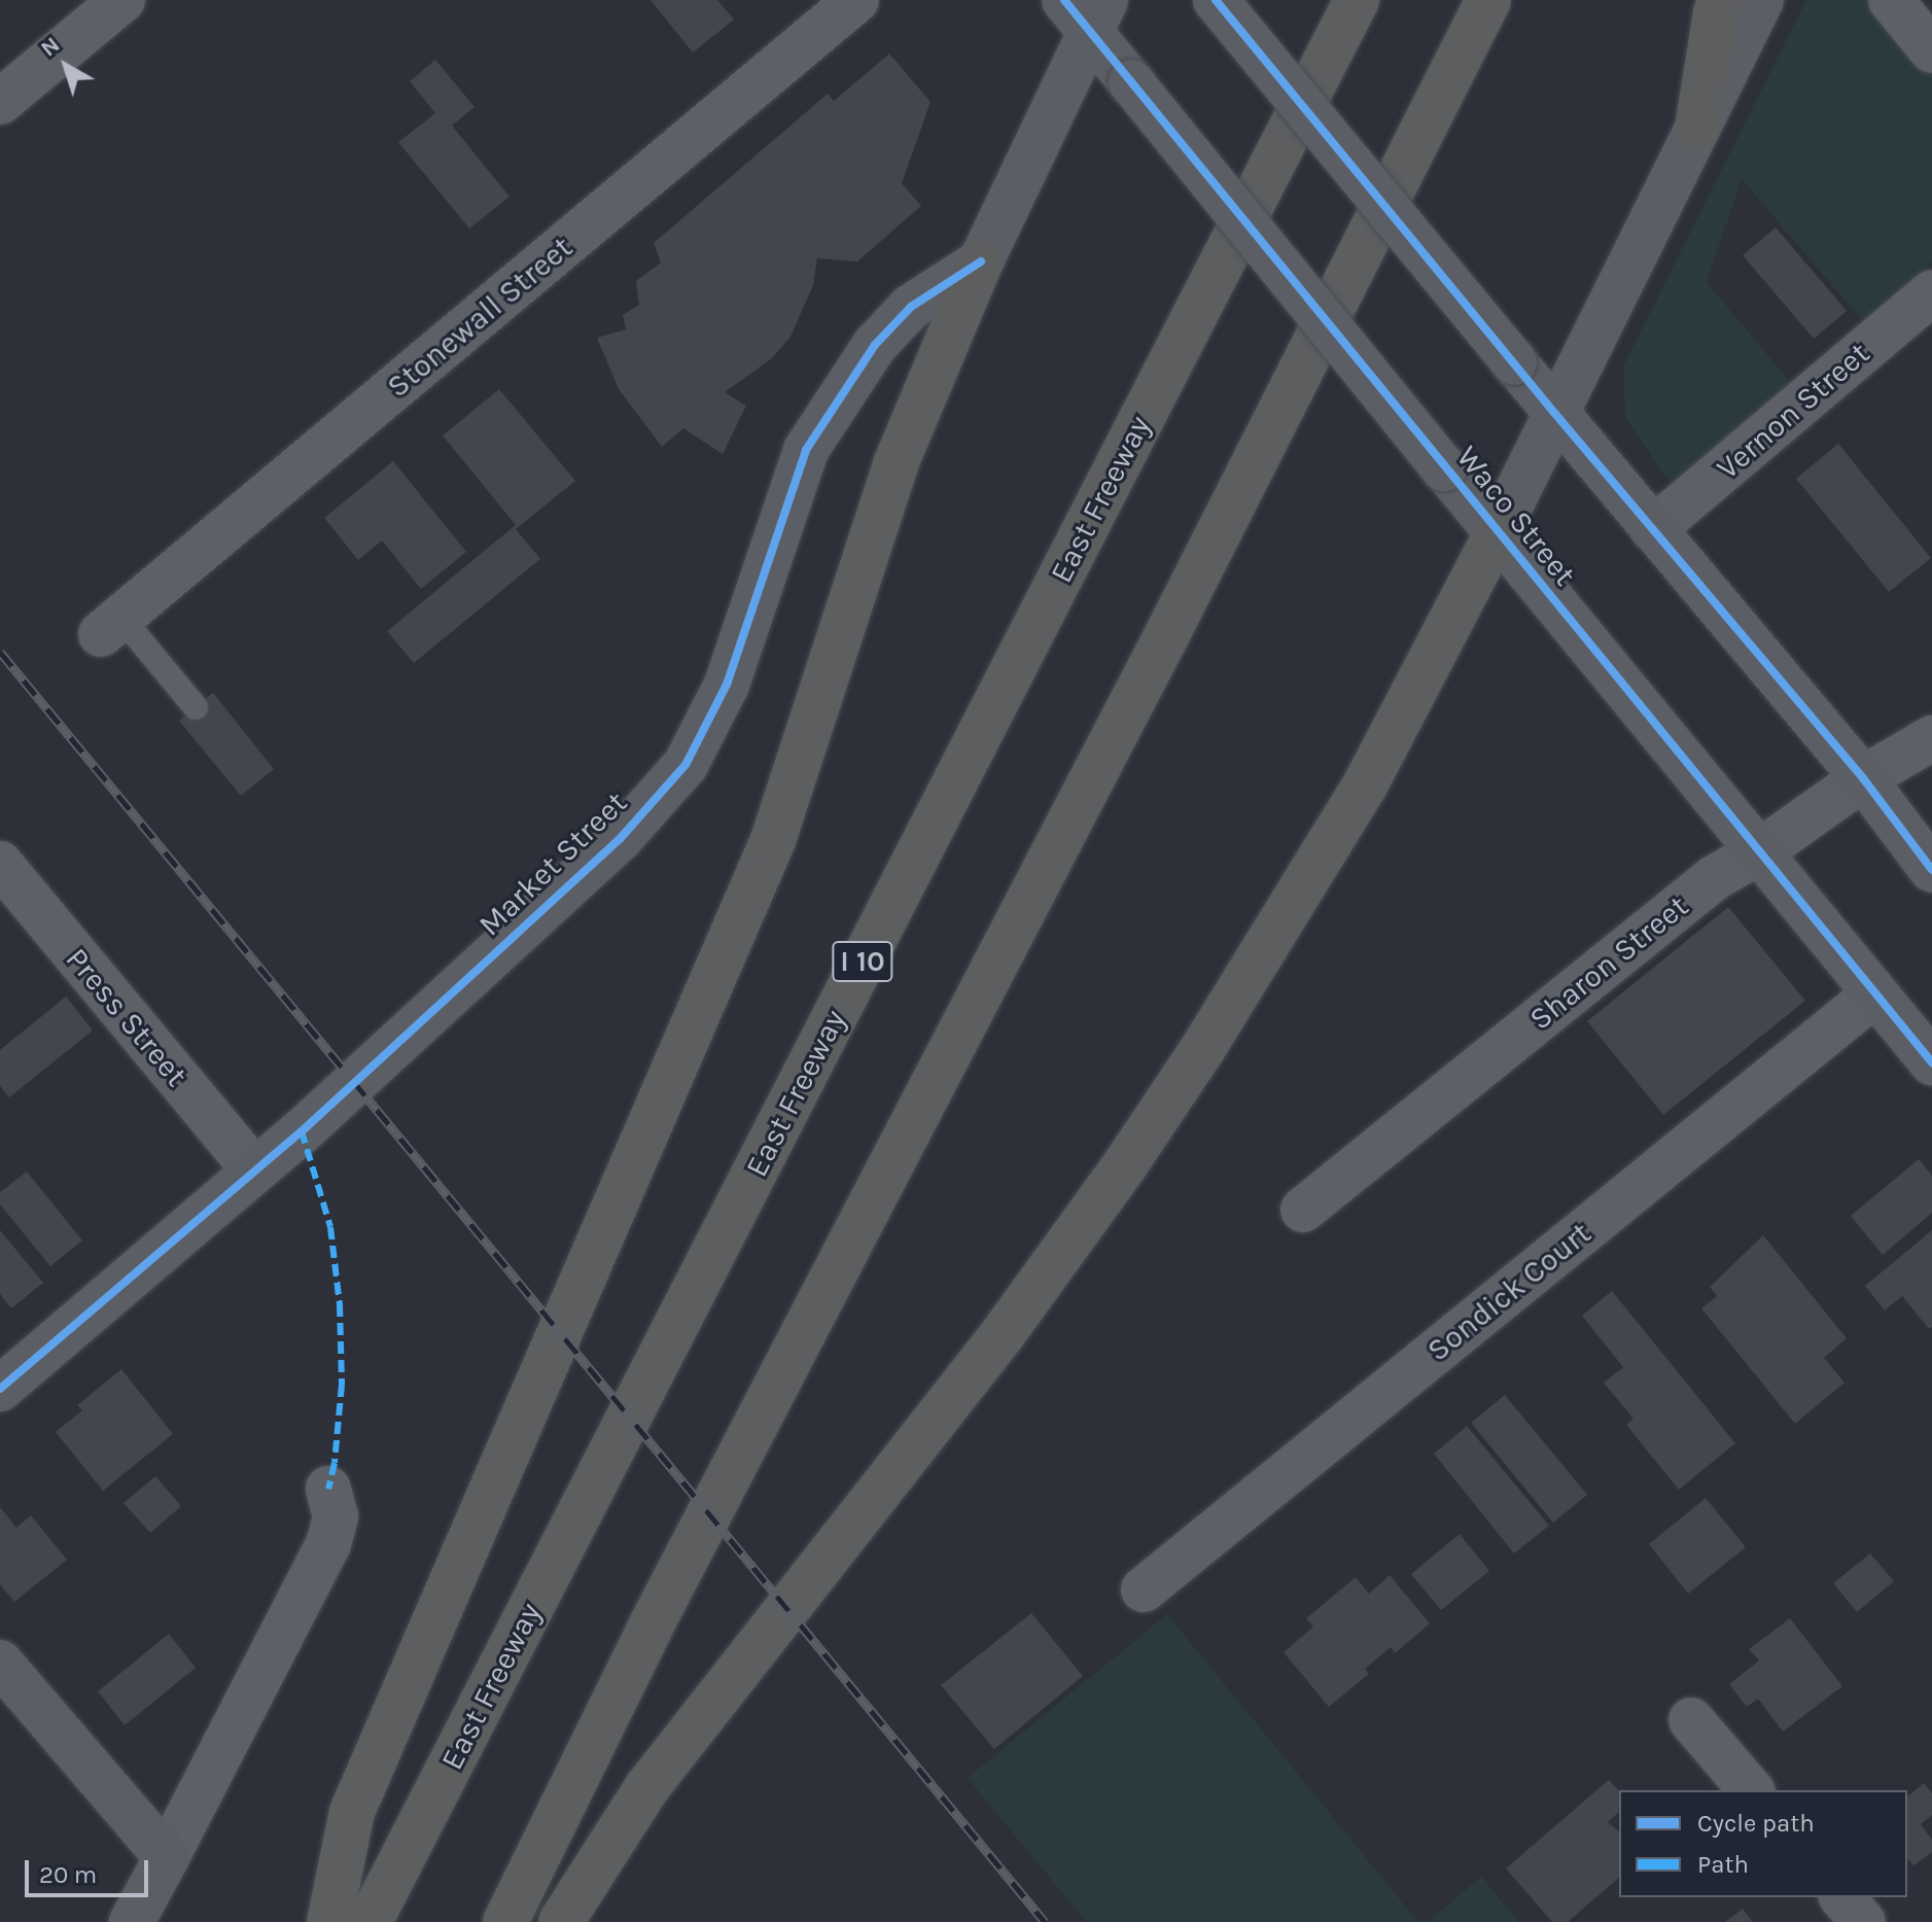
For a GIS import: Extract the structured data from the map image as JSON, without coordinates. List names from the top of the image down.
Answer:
{
  "streets": {
    "highway": ["East Freeway", "I 10"],
    "main road": ["Waco Street", "Market Street"],
    "street": [
      "Stonewall Street",
      "Vernon Street",
      "Sharon Street",
      "Press Street",
      "Sondick Court"
    ]
  },
  "crossings": [
    ["Waco Street", "Sharon Street"],
    ["Waco Street", "Sondick Court"],
    ["Market Street", "Press Street"]
  ],
  "legend": ["Cycle path", "Path"],
  "scale_bar": "20 m",
  "north": "top left"
}
